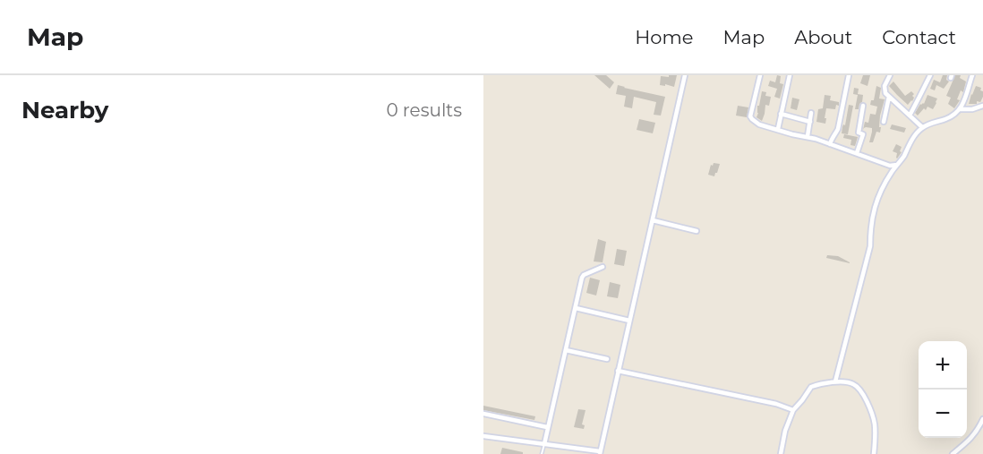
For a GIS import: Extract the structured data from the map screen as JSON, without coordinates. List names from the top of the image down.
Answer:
{
  "page": {
    "header": "Map",
    "nav": [
      "Home",
      "Map",
      "About",
      "Contact"
    ],
    "heading": ["Nearby", "0 results"],
    "map_buttons": ["+", "−"]
  }
}
